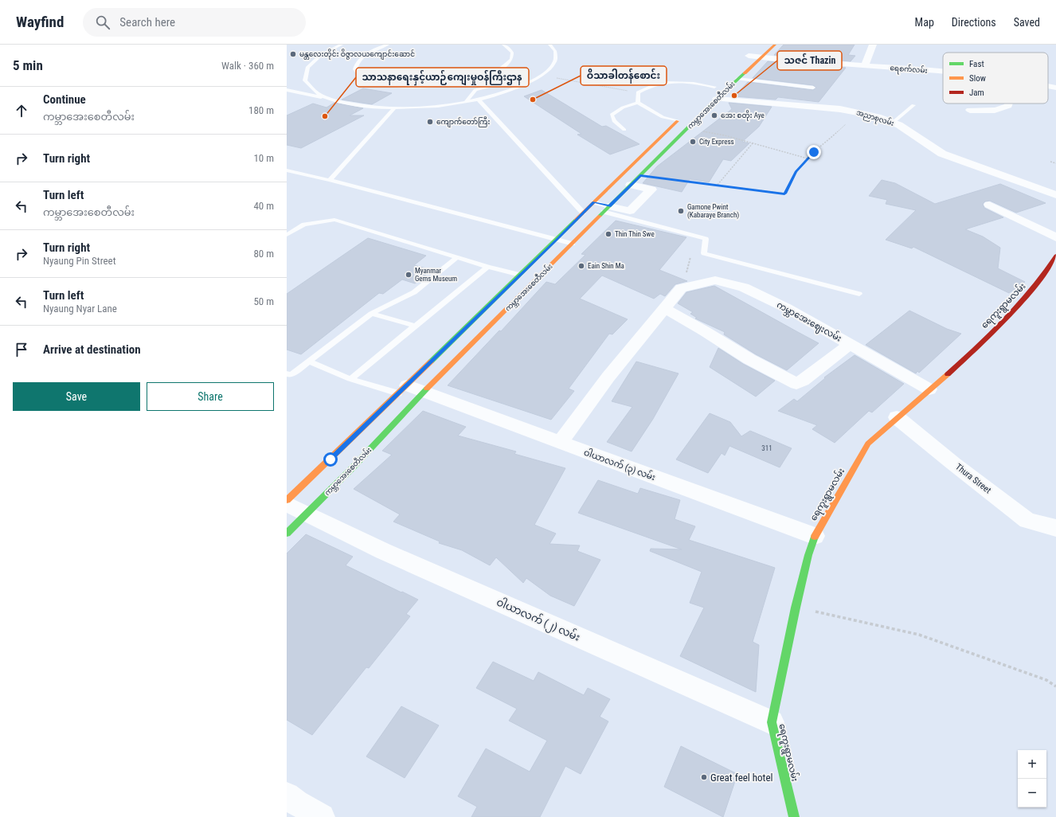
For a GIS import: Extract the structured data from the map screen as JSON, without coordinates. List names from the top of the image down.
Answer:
{
  "streets": {
    "main road": ["ကမ္ဘာအေးစေတီလမ်း", "ရေကူးရွာမလမ်း"],
    "street": [
      "ရေစက်လမ်း",
      "အညာစုလမ်း",
      "ကမ္ဘာအေးဈေးလမ်း",
      "ဝါယာလက် (၃) လမ်း",
      "Thura Street",
      "ဝါယာလက် (၂) လမ်း"
    ]
  },
  "crossings": [
    ["ရေစက်လမ်း", "ကမ္ဘာအေးစေတီလမ်း"],
    ["ကမ္ဘာအေးစေတီလမ်း", "အညာစုလမ်း"],
    ["ကမ္ဘာအေးစေတီလမ်း", "ဝါယာလက် (၃) လမ်း"],
    ["ကမ္ဘာအေးစေတီလမ်း", "ဝါယာလက် (၂) လမ်း"],
    ["ရေကူးရွာမလမ်း", "ကမ္ဘာအေးဈေးလမ်း"],
    ["ရေကူးရွာမလမ်း", "ဝါယာလက် (၃) လမ်း"],
    ["ရေကူးရွာမလမ်း", "Thura Street"],
    ["ရေကူးရွာမလမ်း", "ဝါယာလက် (၂) လမ်း"]
  ],
  "places": [
    "မန္တလေးတိုင်း ဝိဇ္ဇာလယကျောင်းဆောင်",
    "သဇင် Thazin",
    "ဝိသာခါတန်စောင်း",
    "အေး စတိုး Aye",
    "သာသနာရေးနှင့်ယာဉ်ကျေးမှုဝန်ကြီးဌာန",
    "ကျောက်တော်ကြီး",
    "City Express",
    "Gamone Pwint (Kabaraye Branch)",
    "Thin Thin Swe",
    "Eain Shin Ma",
    "Myanmar Gems Museum",
    "Great feel hotel"
  ],
  "house_numbers": ["311"],
  "legend": ["Fast", "Slow", "Jam"],
  "page": {
    "header": "Wayfind",
    "search": "Search here",
    "nav": ["Map", "Directions", "Saved"],
    "heading": ["5 min", "Walk · 360 m"],
    "list": [
      ["Continue", "ကမ္ဘာအေးစေတီလမ်း", "180 m"],
      ["Turn right", "10 m"],
      ["Turn left", "ကမ္ဘာအေးစေတီလမ်း", "40 m"],
      ["Turn right", "Nyaung Pin Street", "80 m"],
      ["Turn left", "Nyaung Nyar Lane", "50 m"],
      "Arrive at destination"
    ],
    "buttons": ["Save", "Share"],
    "map_buttons": ["+", "−"]
  }
}
